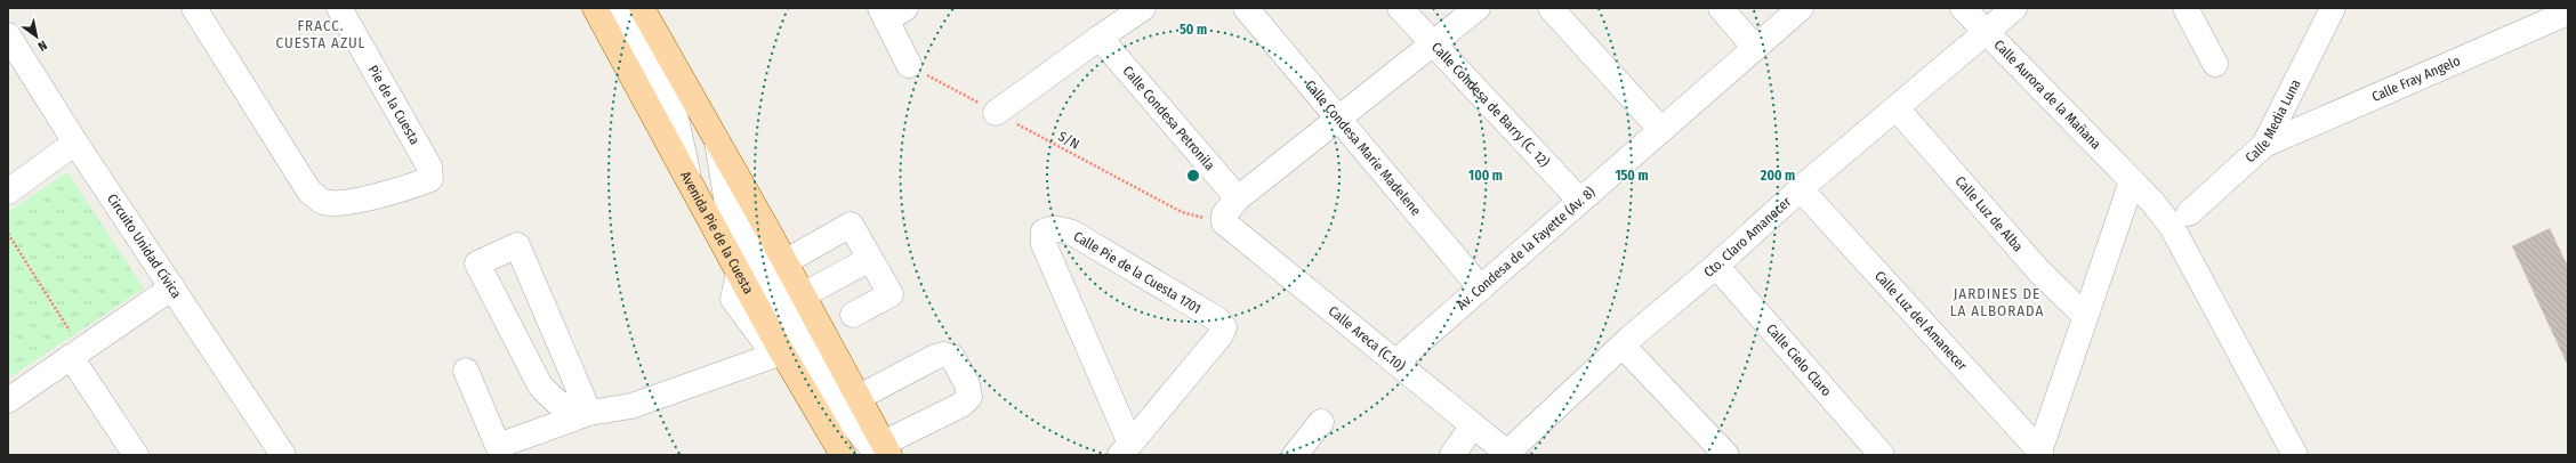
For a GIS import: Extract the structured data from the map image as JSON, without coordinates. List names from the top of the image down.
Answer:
{
  "streets": {
    "main road": ["Avenida Pie de la Cuesta"],
    "street": [
      "Calle Fray Angelo",
      "Calle Aurora de la Mañana",
      "Pie de la Cuesta",
      "Calle Condesa de Barry (C. 12)",
      "Calle Condesa Petronila",
      "Calle Media Luna",
      "Calle Condesa Marie Madelene",
      "Calle Luz de Alba",
      "Cto. Claro Amanecer",
      "Circuito Unidad Cívica",
      "Av. Condesa de la Fayette (Av. 8)",
      "Calle Pie de la Cuesta 1701",
      "Calle Luz del Amanecer",
      "Calle Areca (C.10)",
      "Calle Cielo Claro"
    ],
    "path": ["S/N"]
  },
  "crossings": [
    ["Calle Fray Angelo", "Calle Media Luna"],
    ["Calle Aurora de la Mañana", "Cto. Claro Amanecer"],
    ["Calle Condesa de Barry (C. 12)", "Av. Condesa de la Fayette (Av. 8)"],
    ["S/N", "Calle Areca (C.10)"],
    ["Calle Condesa Marie Madelene", "Av. Condesa de la Fayette (Av. 8)"],
    ["Calle Luz de Alba", "Cto. Claro Amanecer"],
    ["Cto. Claro Amanecer", "Calle Luz del Amanecer"],
    ["Cto. Claro Amanecer", "Calle Areca (C.10)"],
    ["Cto. Claro Amanecer", "Calle Cielo Claro"],
    ["Av. Condesa de la Fayette (Av. 8)", "Calle Areca (C.10)"]
  ],
  "districts": ["FRACC. CUESTA AZUL", "JARDINES DE LA ALBORADA"],
  "north": "bottom right",
  "rings": [
    "50 m",
    "100 m",
    "150 m",
    "200 m"
  ]
}
